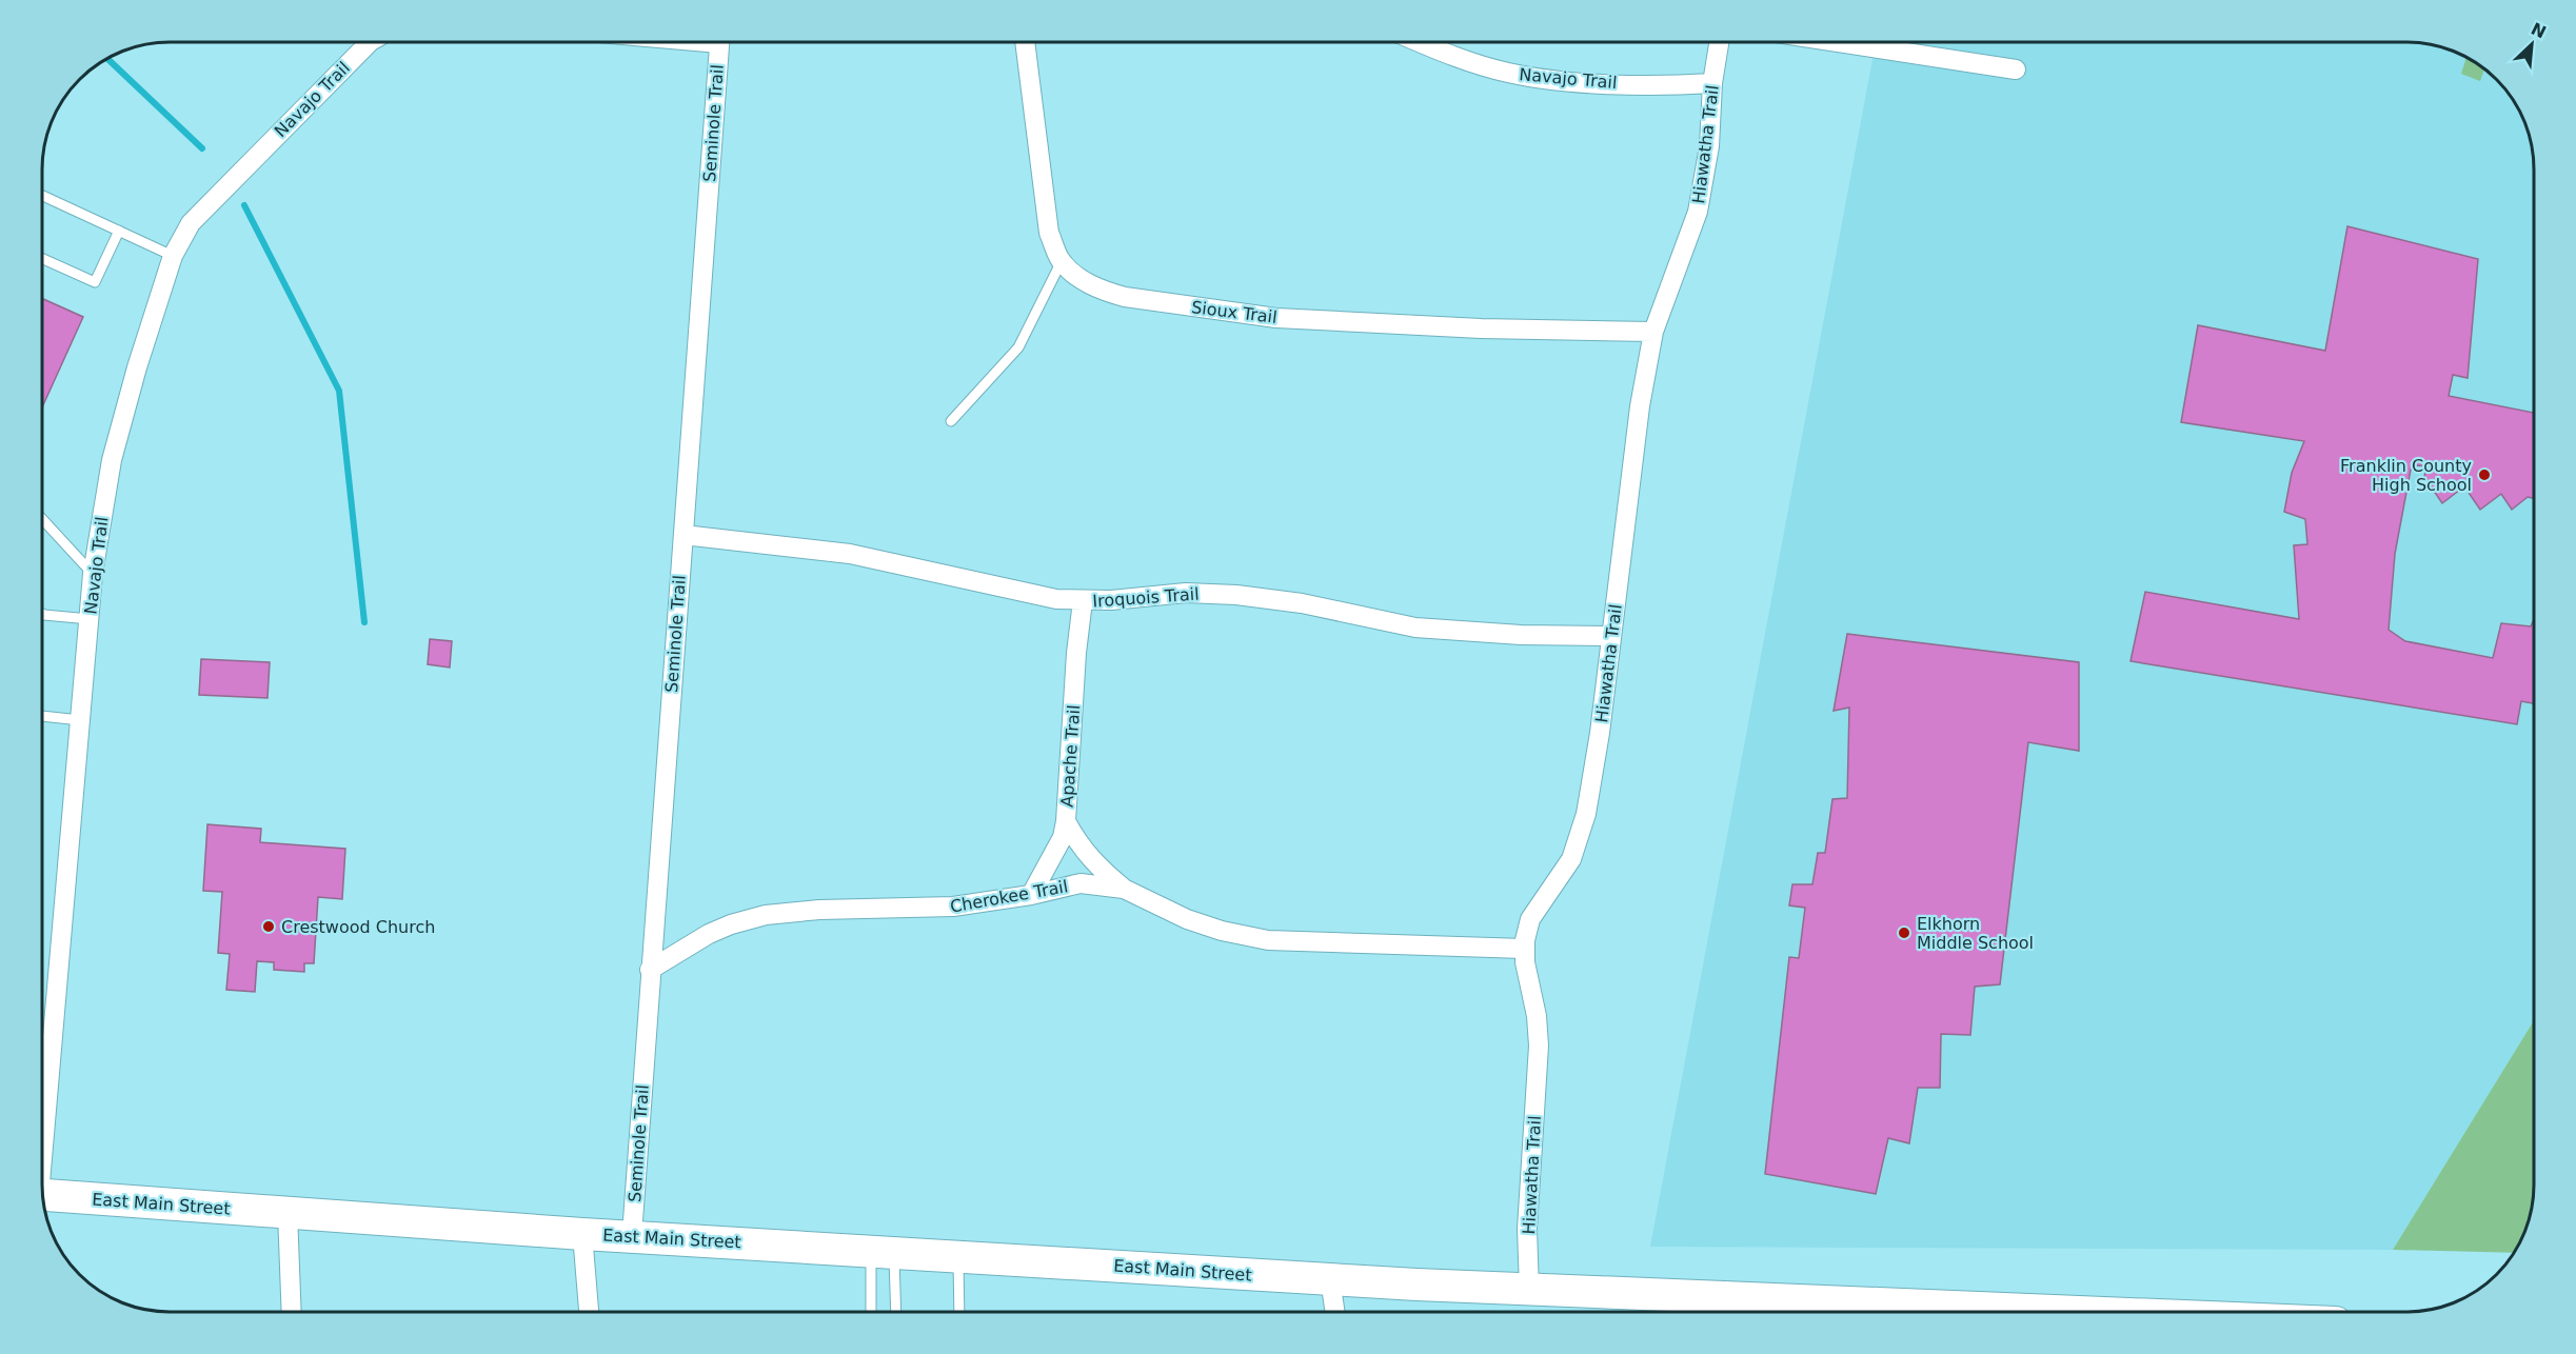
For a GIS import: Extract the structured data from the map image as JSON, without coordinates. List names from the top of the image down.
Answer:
{
  "streets": {
    "main road": ["East Main Street"],
    "street": [
      "Navajo Trail",
      "Seminole Trail",
      "Hiawatha Trail",
      "Sioux Trail",
      "Iroquois Trail",
      "Apache Trail",
      "Cherokee Trail"
    ]
  },
  "crossings": [
    ["Navajo Trail", "Hiawatha Trail"],
    ["Seminole Trail", "Iroquois Trail"],
    ["Seminole Trail", "Cherokee Trail"],
    ["Seminole Trail", "East Main Street"],
    ["Hiawatha Trail", "Sioux Trail"],
    ["Hiawatha Trail", "Iroquois Trail"],
    ["Hiawatha Trail", "Cherokee Trail"],
    ["Hiawatha Trail", "East Main Street"],
    ["Iroquois Trail", "Apache Trail"],
    ["Apache Trail", "Cherokee Trail"]
  ],
  "places": ["Franklin County High School", "Crestwood Church", "Elkhorn Middle School"],
  "north": "top right"
}
